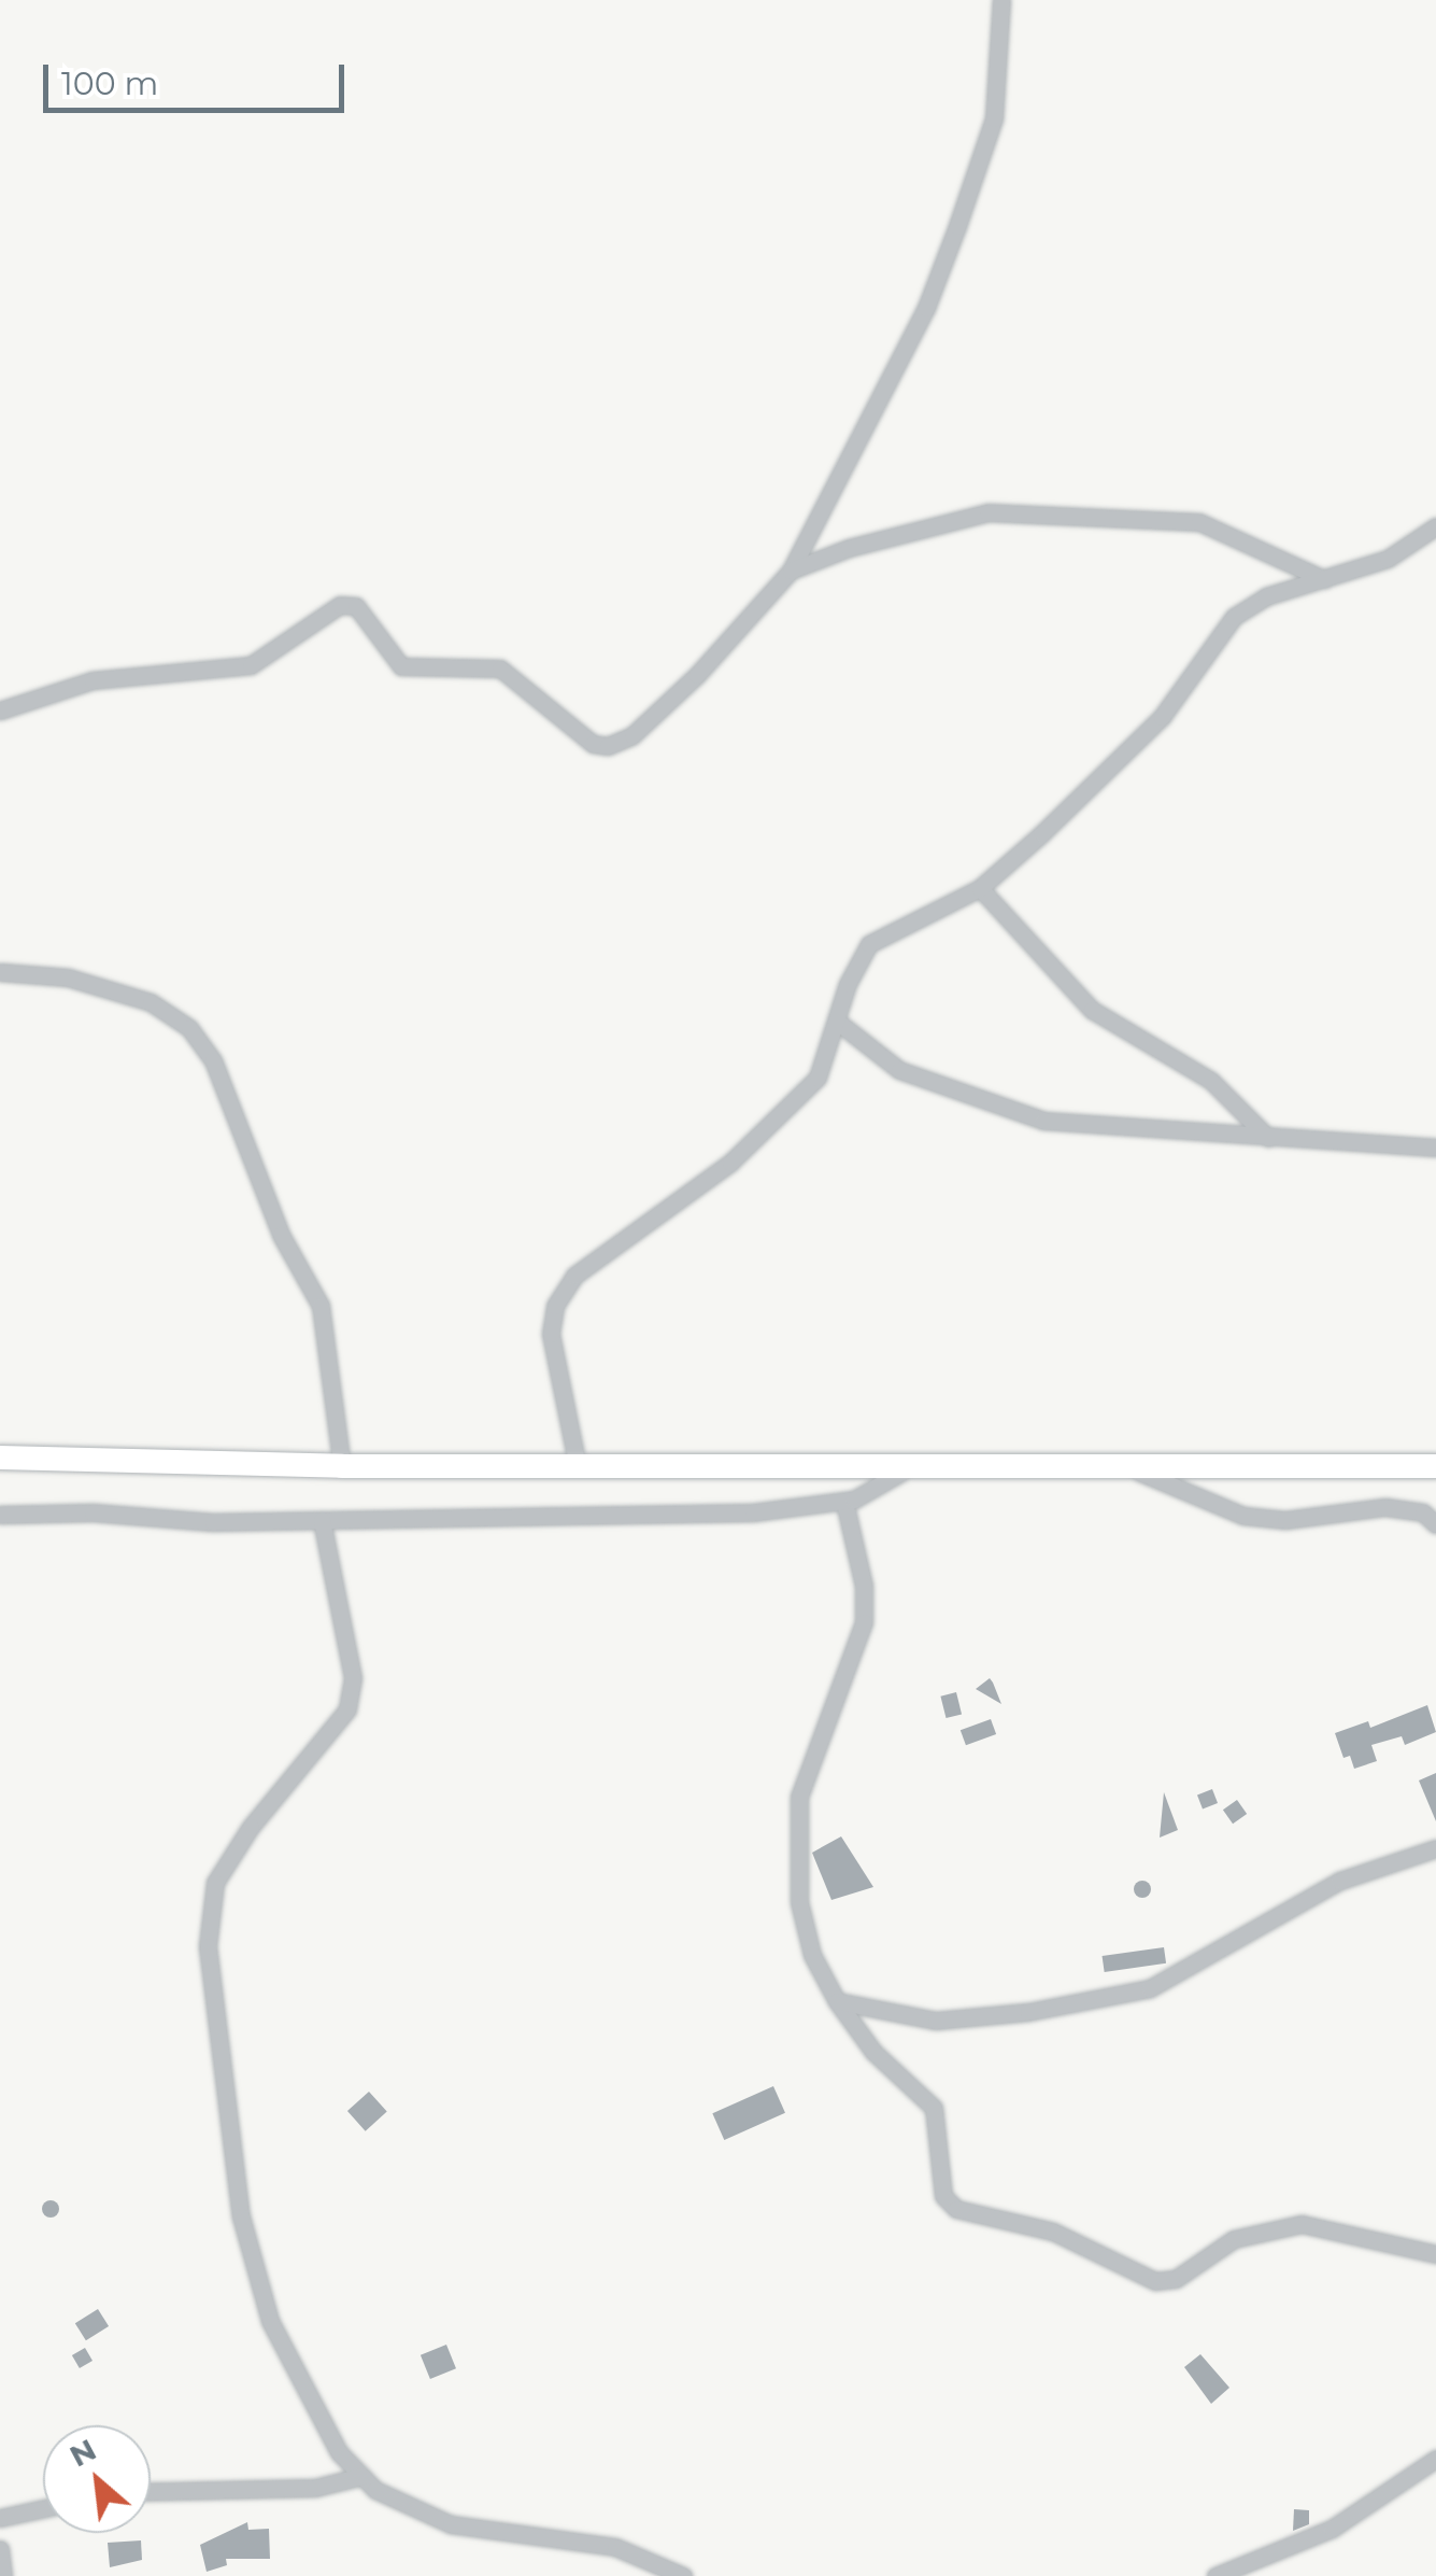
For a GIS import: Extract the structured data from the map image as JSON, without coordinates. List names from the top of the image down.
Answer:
{
  "scale_bar": "100 m",
  "north": "top left"
}
